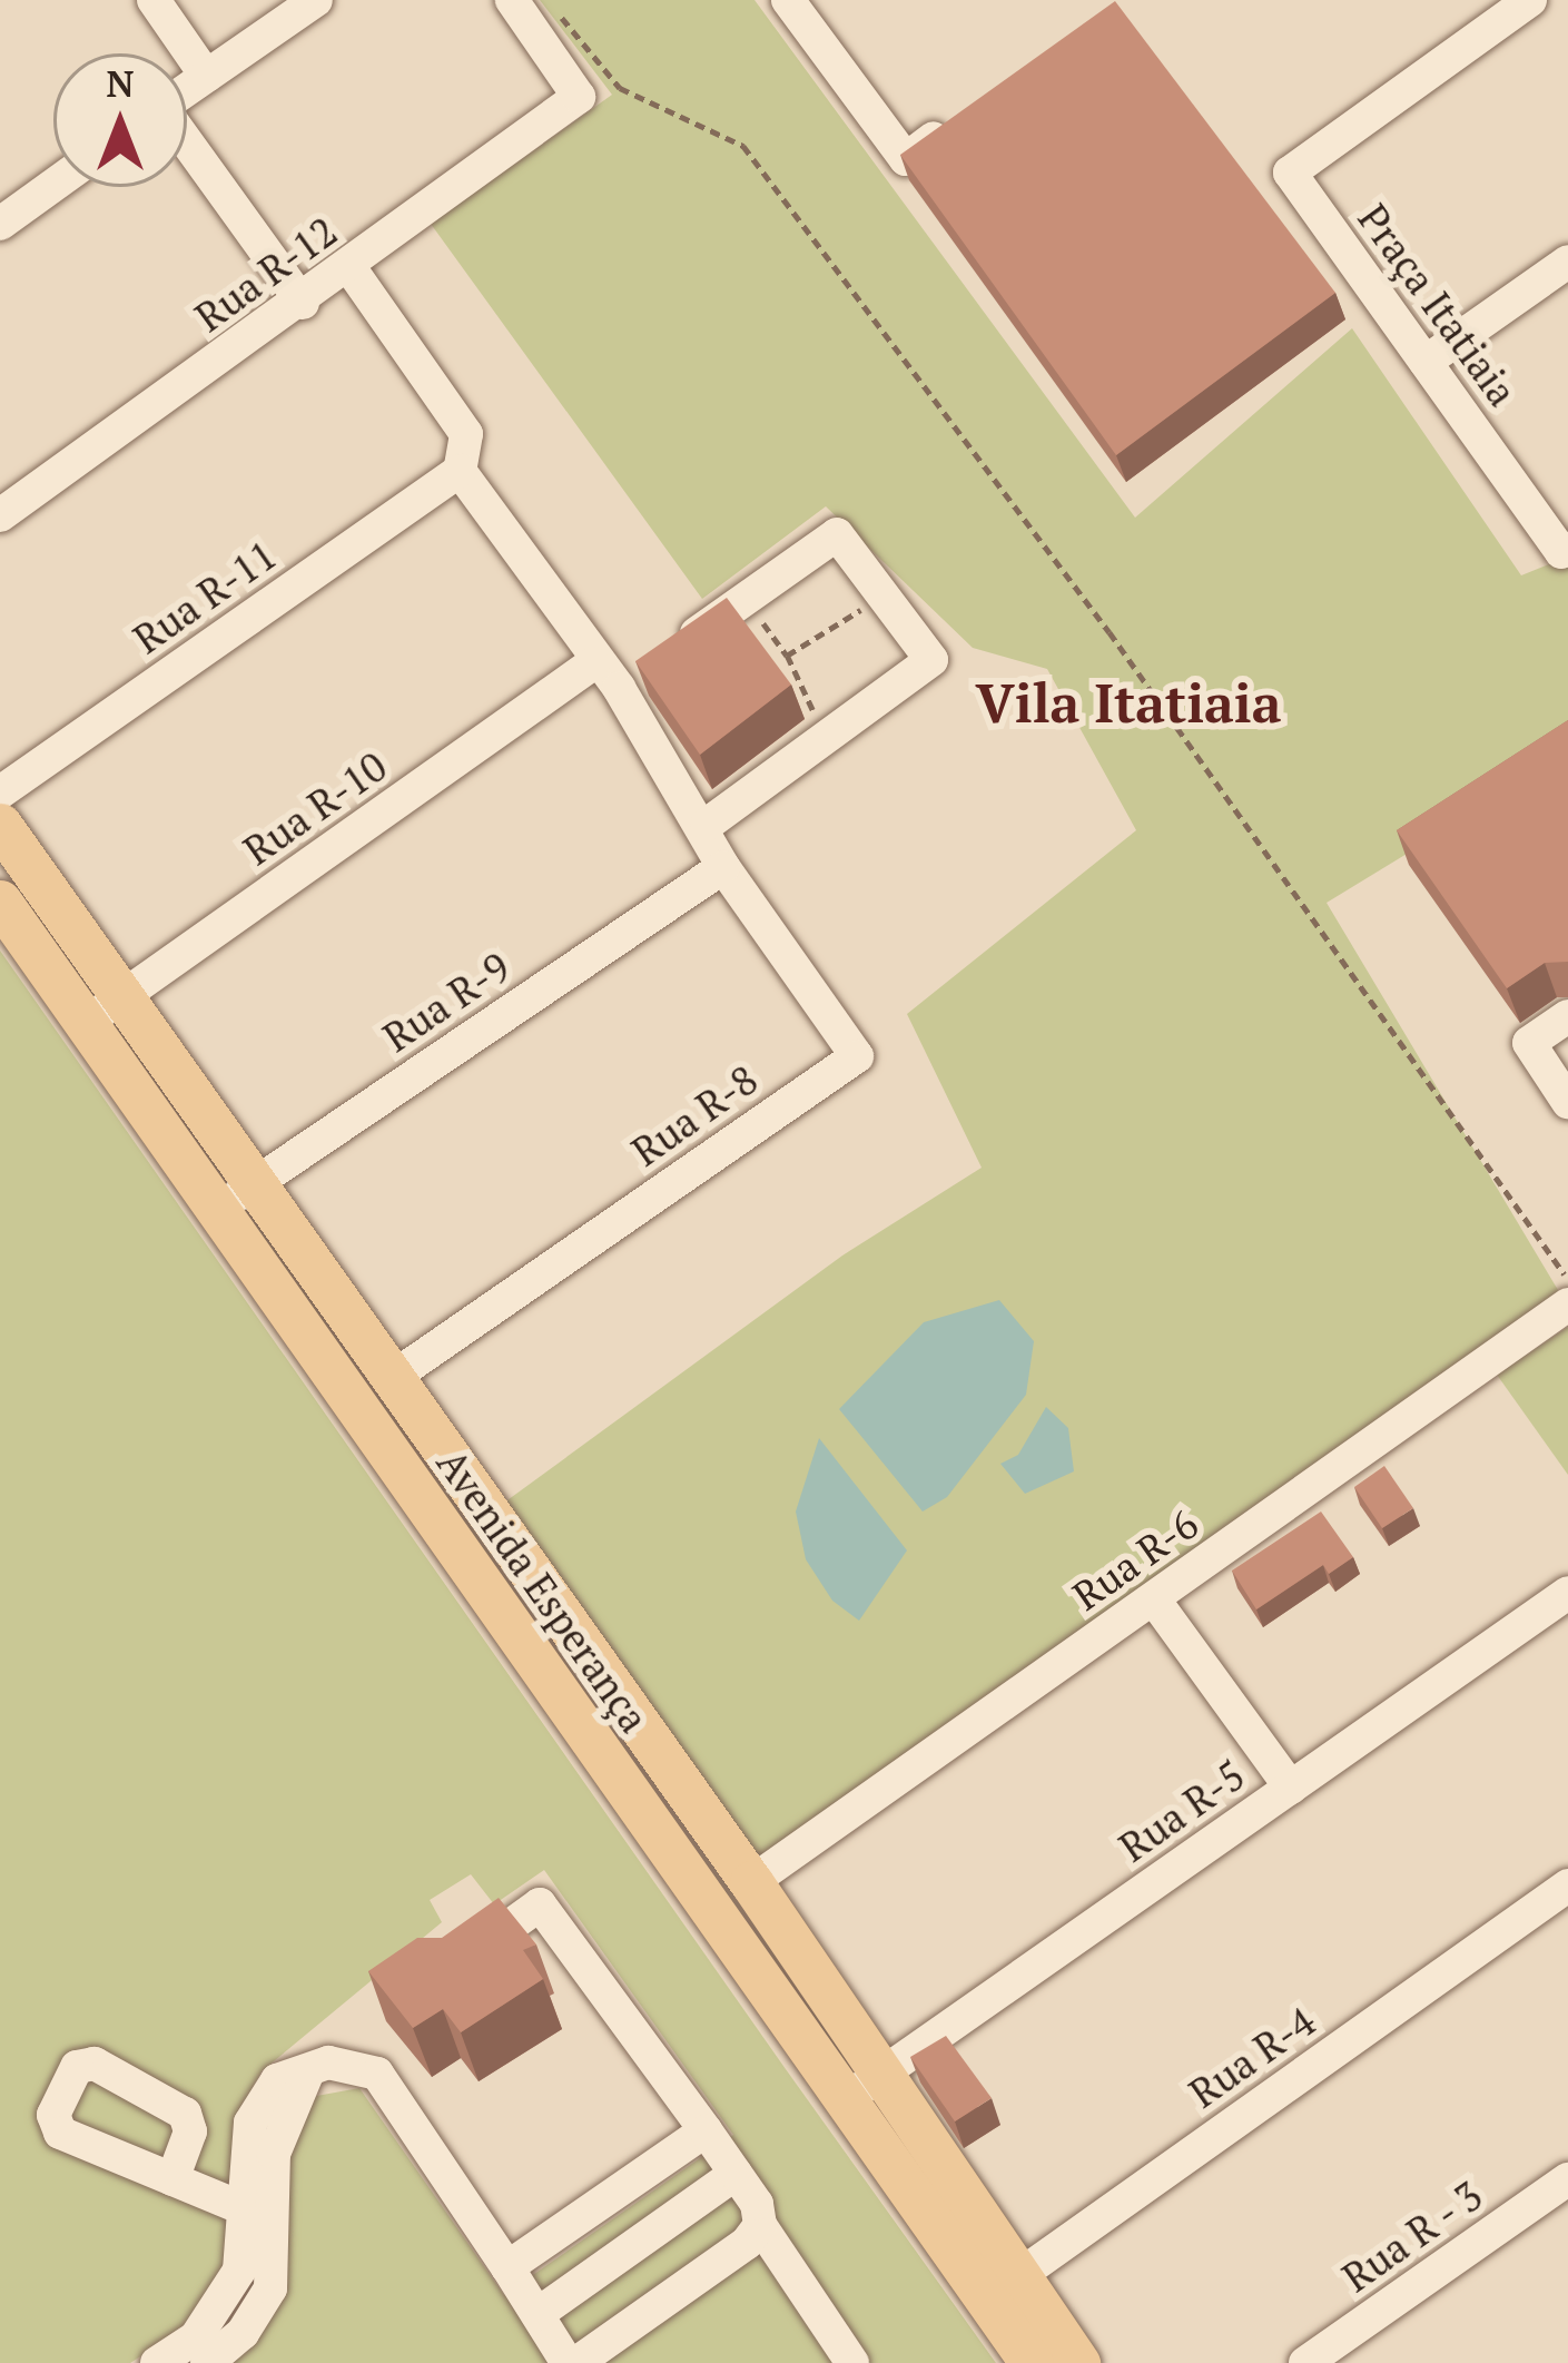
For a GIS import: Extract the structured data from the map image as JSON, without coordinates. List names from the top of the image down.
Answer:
{
  "streets": {
    "main road": ["Avenida Esperança"],
    "street": [
      "Rua R-12",
      "Praça Itatiaia",
      "Rua R-11",
      "Rua R-10",
      "Rua R-9",
      "Rua R-8",
      "Rua R-6",
      "Rua R-5",
      "Rua R-4",
      "Rua R - 3"
    ]
  },
  "crossings": [
    ["Rua R-10", "Avenida Esperança"],
    ["Rua R-9", "Rua R-8"],
    ["Rua R-9", "Avenida Esperança"],
    ["Rua R-8", "Avenida Esperança"],
    ["Rua R-6", "Avenida Esperança"],
    ["Avenida Esperança", "Rua R-5"],
    ["Avenida Esperança", "Rua R-4"]
  ],
  "districts": ["Vila Itatiaia"],
  "north": "top"
}
